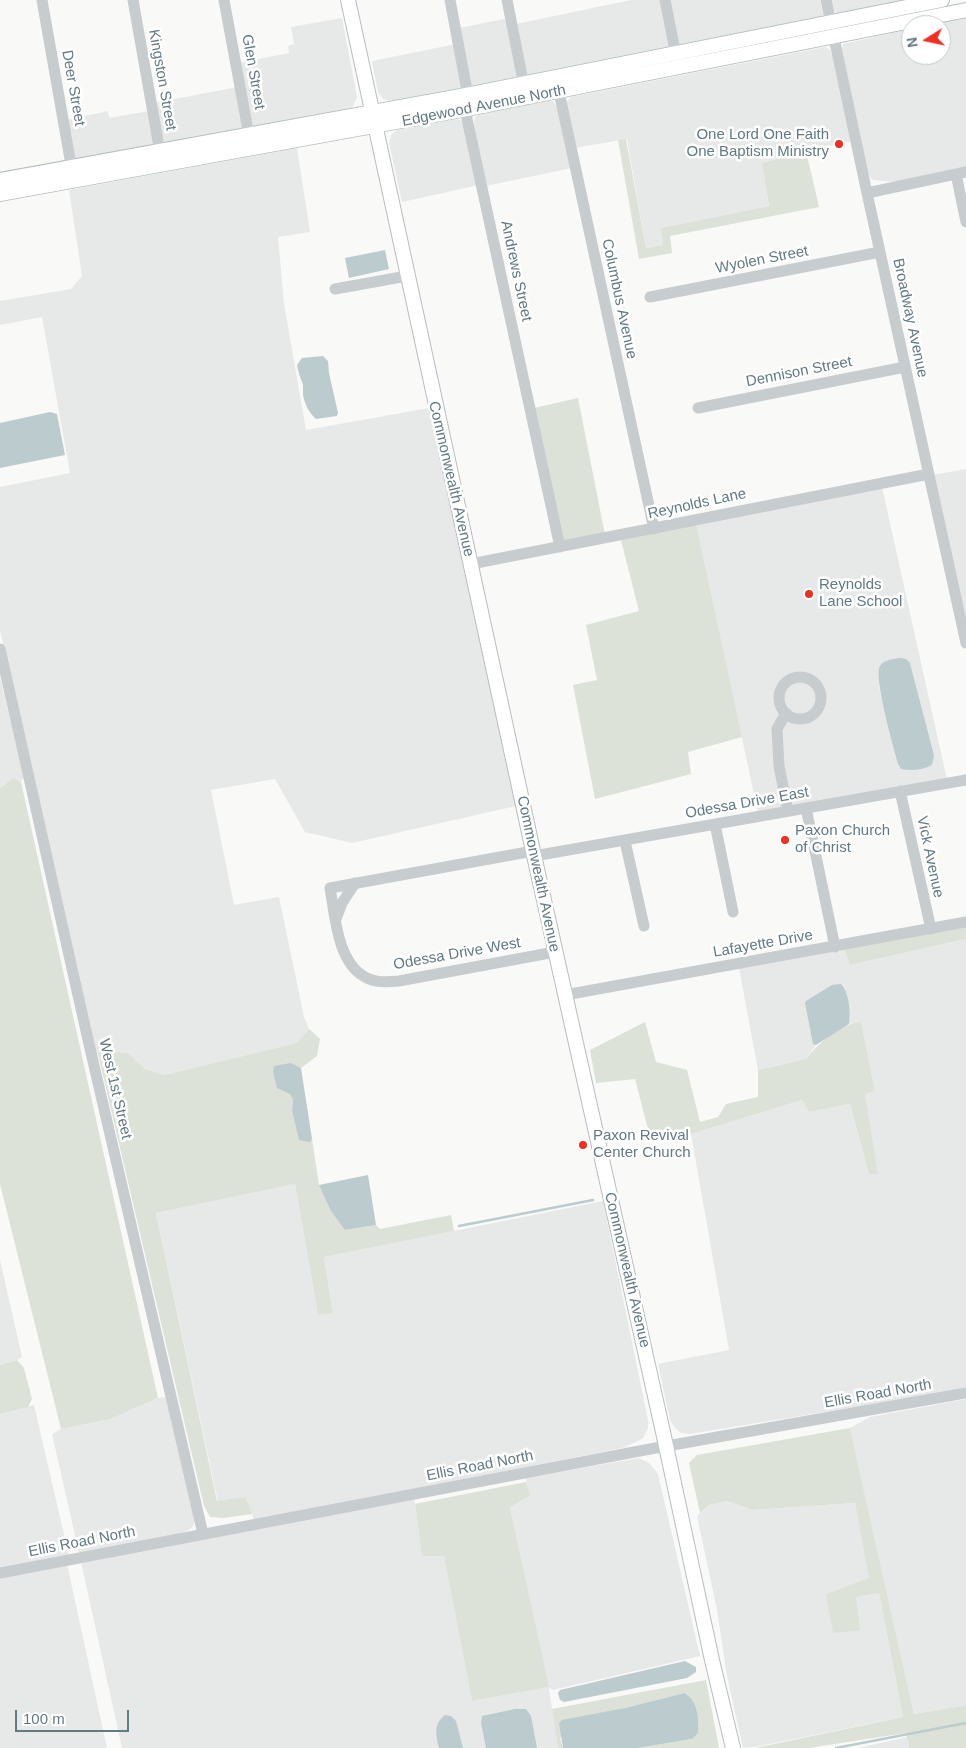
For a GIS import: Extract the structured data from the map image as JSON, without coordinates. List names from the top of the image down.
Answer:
{
  "streets": {
    "main road": ["Edgewood Avenue North", "Commonwealth Avenue"],
    "street": [
      "Glen Street",
      "Kingston Street",
      "Deer Street",
      "Wyolen Street",
      "Andrews Street",
      "Columbus Avenue",
      "Broadway Avenue",
      "Dennison Street",
      "Reynolds Lane",
      "Odessa Drive East",
      "Vick Avenue",
      "Lafayette Drive",
      "Odessa Drive West",
      "West 1st Street",
      "Ellis Road North"
    ]
  },
  "crossings": [
    ["Glen Street", "Edgewood Avenue North"],
    ["Kingston Street", "Edgewood Avenue North"],
    ["Deer Street", "Edgewood Avenue North"],
    ["Edgewood Avenue North", "Andrews Street"],
    ["Edgewood Avenue North", "Columbus Avenue"],
    ["Edgewood Avenue North", "Broadway Avenue"],
    ["Edgewood Avenue North", "Commonwealth Avenue"],
    ["Wyolen Street", "Broadway Avenue"],
    ["Andrews Street", "Reynolds Lane"],
    ["Columbus Avenue", "Reynolds Lane"],
    ["Broadway Avenue", "Dennison Street"],
    ["Broadway Avenue", "Reynolds Lane"],
    ["Commonwealth Avenue", "Reynolds Lane"],
    ["Commonwealth Avenue", "Odessa Drive East"],
    ["Commonwealth Avenue", "Lafayette Drive"],
    ["Commonwealth Avenue", "Odessa Drive West"],
    ["Commonwealth Avenue", "Ellis Road North"],
    ["Odessa Drive East", "Vick Avenue"],
    ["Odessa Drive East", "Odessa Drive West"],
    ["Vick Avenue", "Lafayette Drive"],
    ["West 1st Street", "Ellis Road North"]
  ],
  "places": [
    "One Lord One Faith One Baptism Ministry",
    "Reynolds Lane School",
    "Paxon Church of Christ",
    "Paxon Revival Center Church"
  ],
  "scale_bar": "100 m",
  "north": "left"
}
